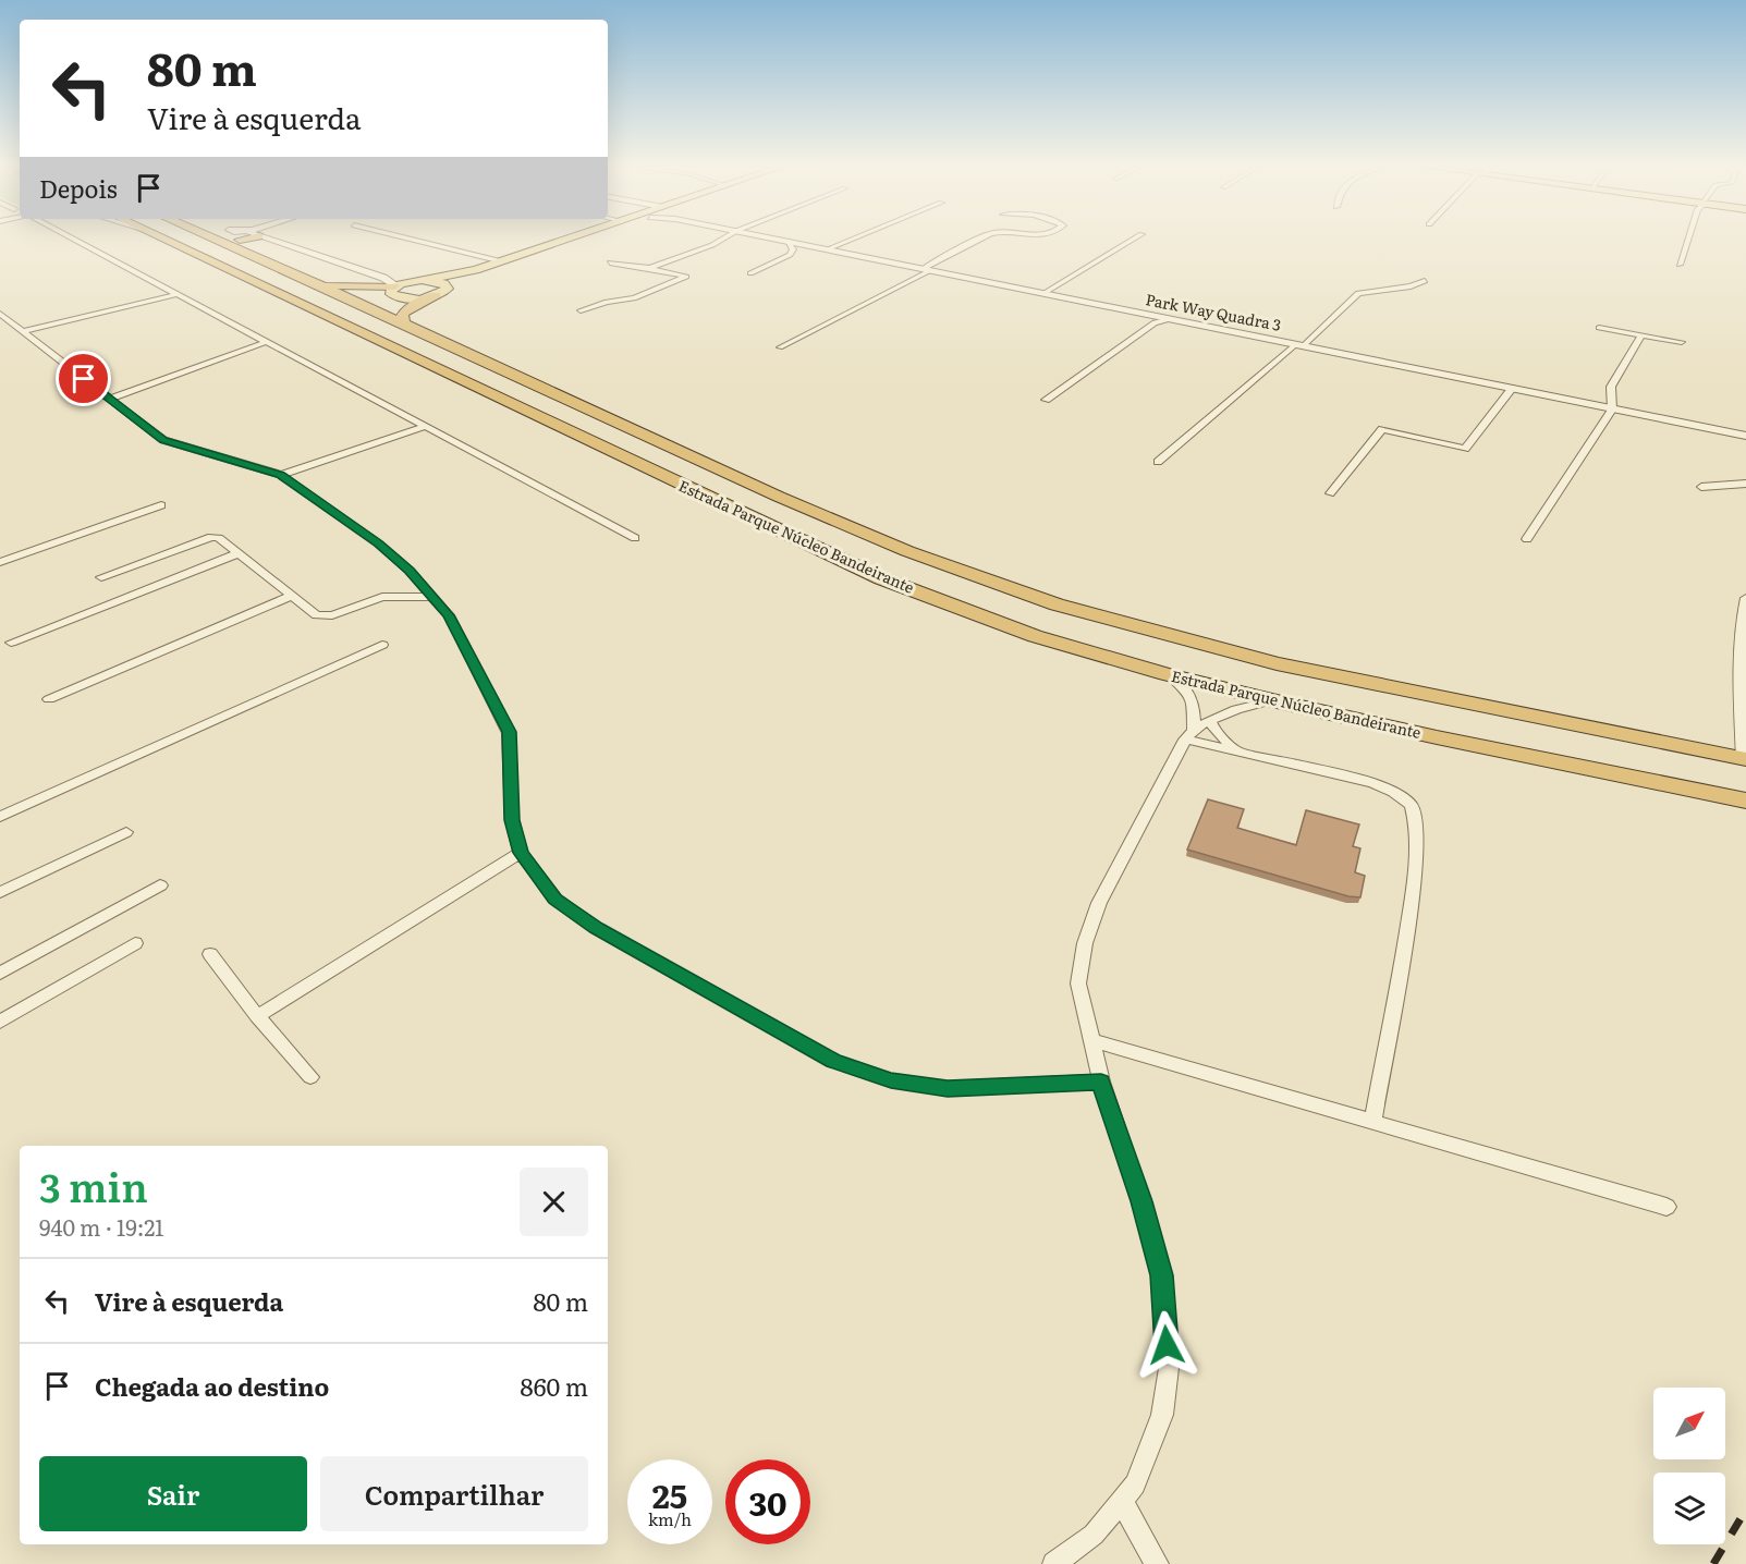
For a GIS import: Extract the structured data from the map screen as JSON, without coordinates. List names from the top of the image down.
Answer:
{
  "streets": {
    "highway": ["Estrada Parque Núcleo Bandeirante"],
    "street": ["Park Way Quadra 3"]
  },
  "north": "top right",
  "page": {
    "turn": ["80 m", "Vire à esquerda"],
    "then": "Depois",
    "heading": ["3 min", "940 m · 19:21"],
    "list": [
      {
        "name": "Vire à esquerda",
        "value": "80 m"
      },
      {
        "name": "Chegada ao destino",
        "value": "860 m"
      }
    ],
    "buttons": ["Sair", "Compartilhar"],
    "speed": "25 km/h",
    "limit": "30"
  }
}
